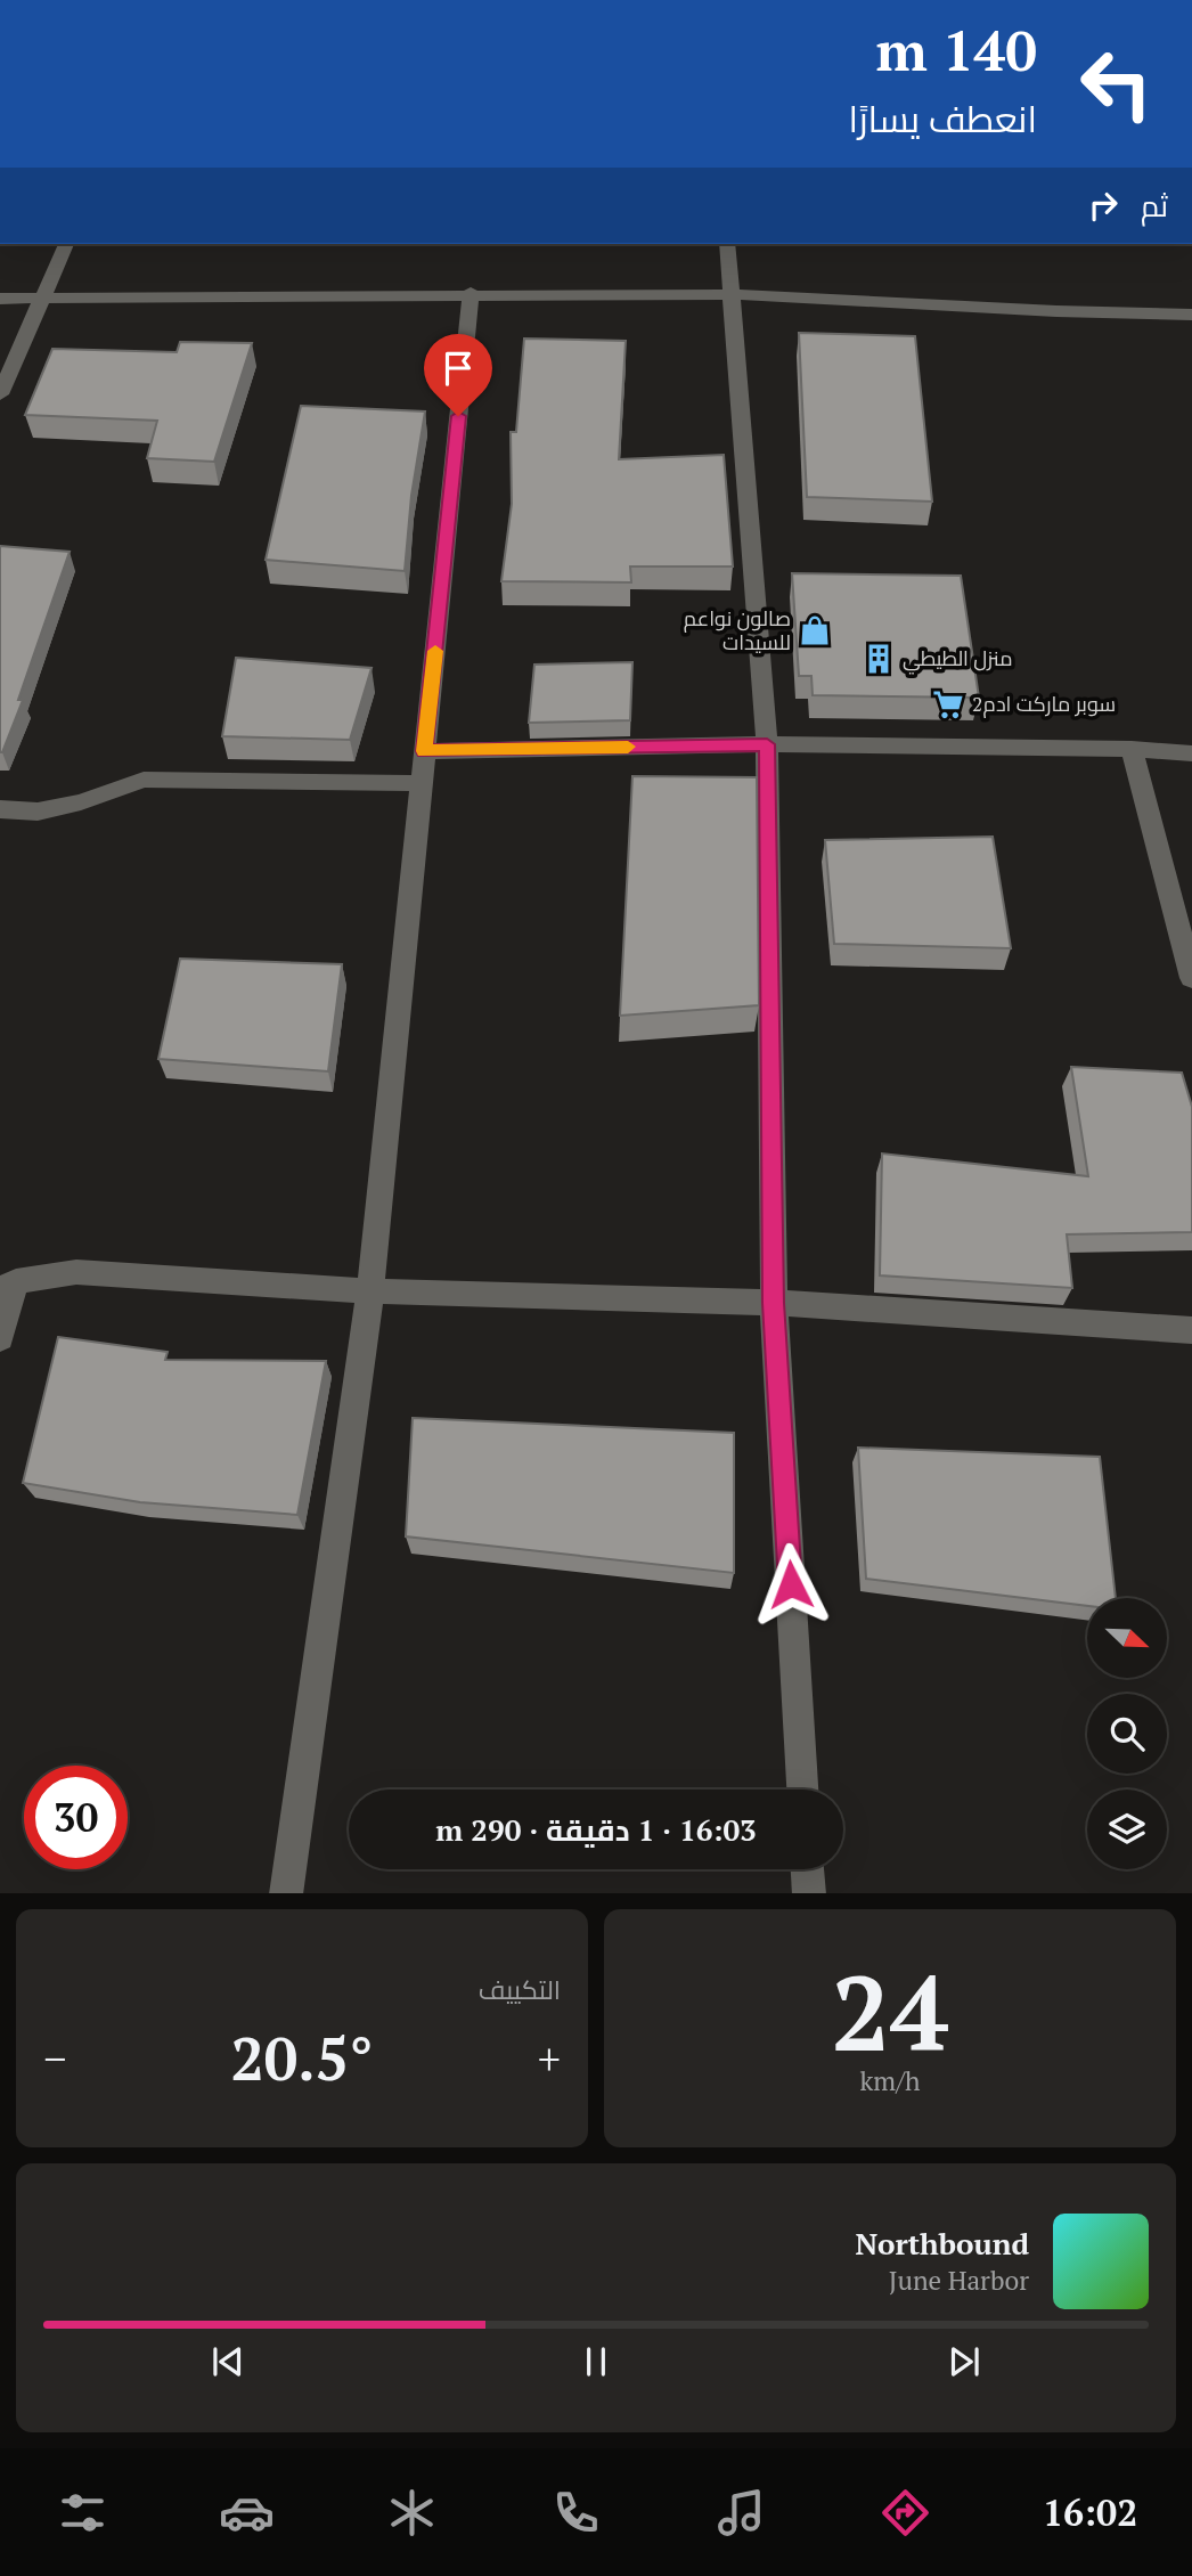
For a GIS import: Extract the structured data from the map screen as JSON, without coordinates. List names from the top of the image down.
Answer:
{
  "places": {
    "shop": ["صالون نواعم للسيدات"],
    "building": ["منزل الطيطي"],
    "supermarket": ["سوبر ماركت ادم2"]
  },
  "north": "bottom right",
  "page": {
    "turn": ["140 m", "انعطف يسارًا"],
    "then": "ثم",
    "limit": "30",
    "trip": "16:03 · 1 دقيقة · 290 m",
    "tile": [
      ["24", "km/h"],
      "التكييف"
    ],
    "heat": ["−", "20.5°", "+"],
    "song": ["Northbound", "June Harbor"],
    "tabs": "16:02"
  }
}
